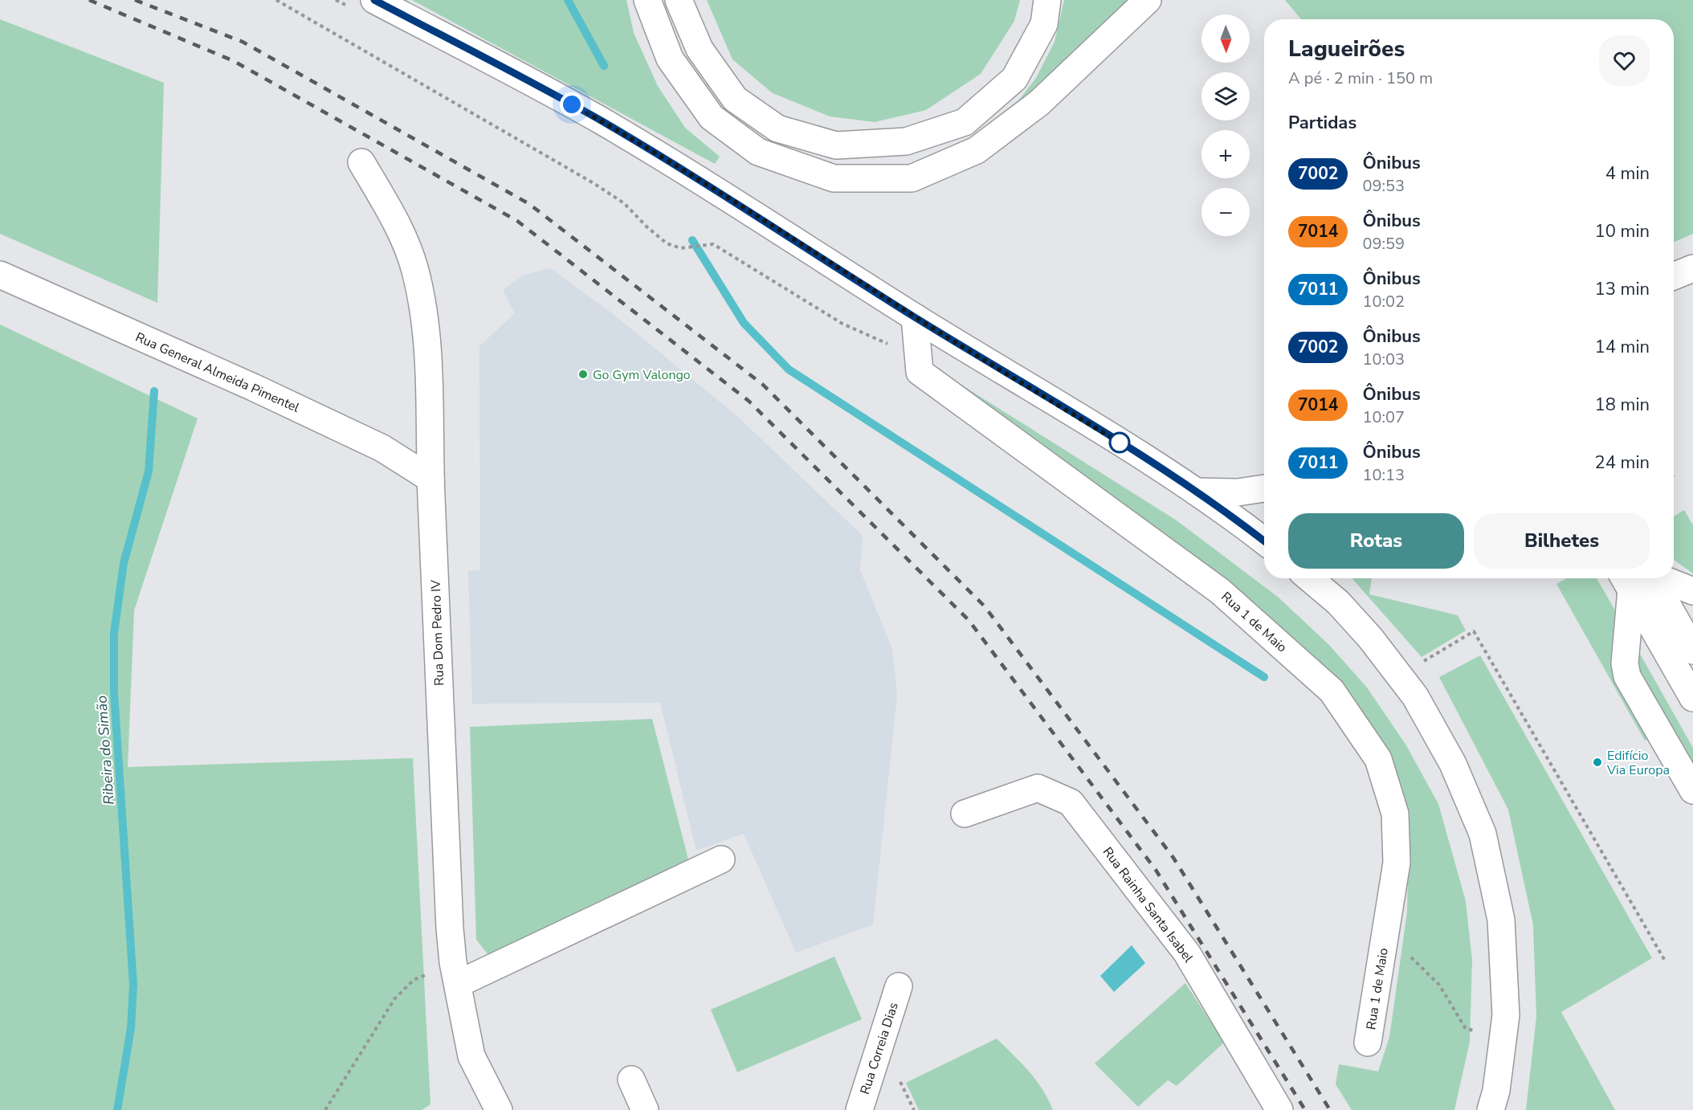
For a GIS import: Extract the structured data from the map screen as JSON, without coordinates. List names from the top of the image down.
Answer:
{
  "streets": {
    "main road": [
      "Rua General Almeida Pimentel",
      "Rua 1 de Maio",
      "Rua Dom Pedro IV",
      "Rua Rainha Santa Isabel",
      "Rua Correia Dias"
    ]
  },
  "crossings": [
    ["Rua General Almeida Pimentel", "Rua Dom Pedro IV"]
  ],
  "water": ["Ribeira do Simão"],
  "places": ["Go Gym Valongo", "Edifício Via Europa"],
  "lines": ["bus line 7002"],
  "north": "bottom",
  "page": {
    "map_buttons": ["+", "−"],
    "heading": [
      ["Lagueirões", "A pé · 2 min · 150 m"],
      "Partidas"
    ],
    "list": [
      {
        "mark": "7002",
        "name": "Ônibus",
        "note": "09:53",
        "value": "4 min"
      },
      {
        "mark": "7014",
        "name": "Ônibus",
        "note": "09:59",
        "value": "10 min"
      },
      {
        "mark": "7011",
        "name": "Ônibus",
        "note": "10:02",
        "value": "13 min"
      },
      {
        "mark": "7002",
        "name": "Ônibus",
        "note": "10:03",
        "value": "14 min"
      },
      {
        "mark": "7014",
        "name": "Ônibus",
        "note": "10:07",
        "value": "18 min"
      },
      {
        "mark": "7011",
        "name": "Ônibus",
        "note": "10:13",
        "value": "24 min"
      }
    ],
    "buttons": ["Rotas", "Bilhetes"]
  }
}
